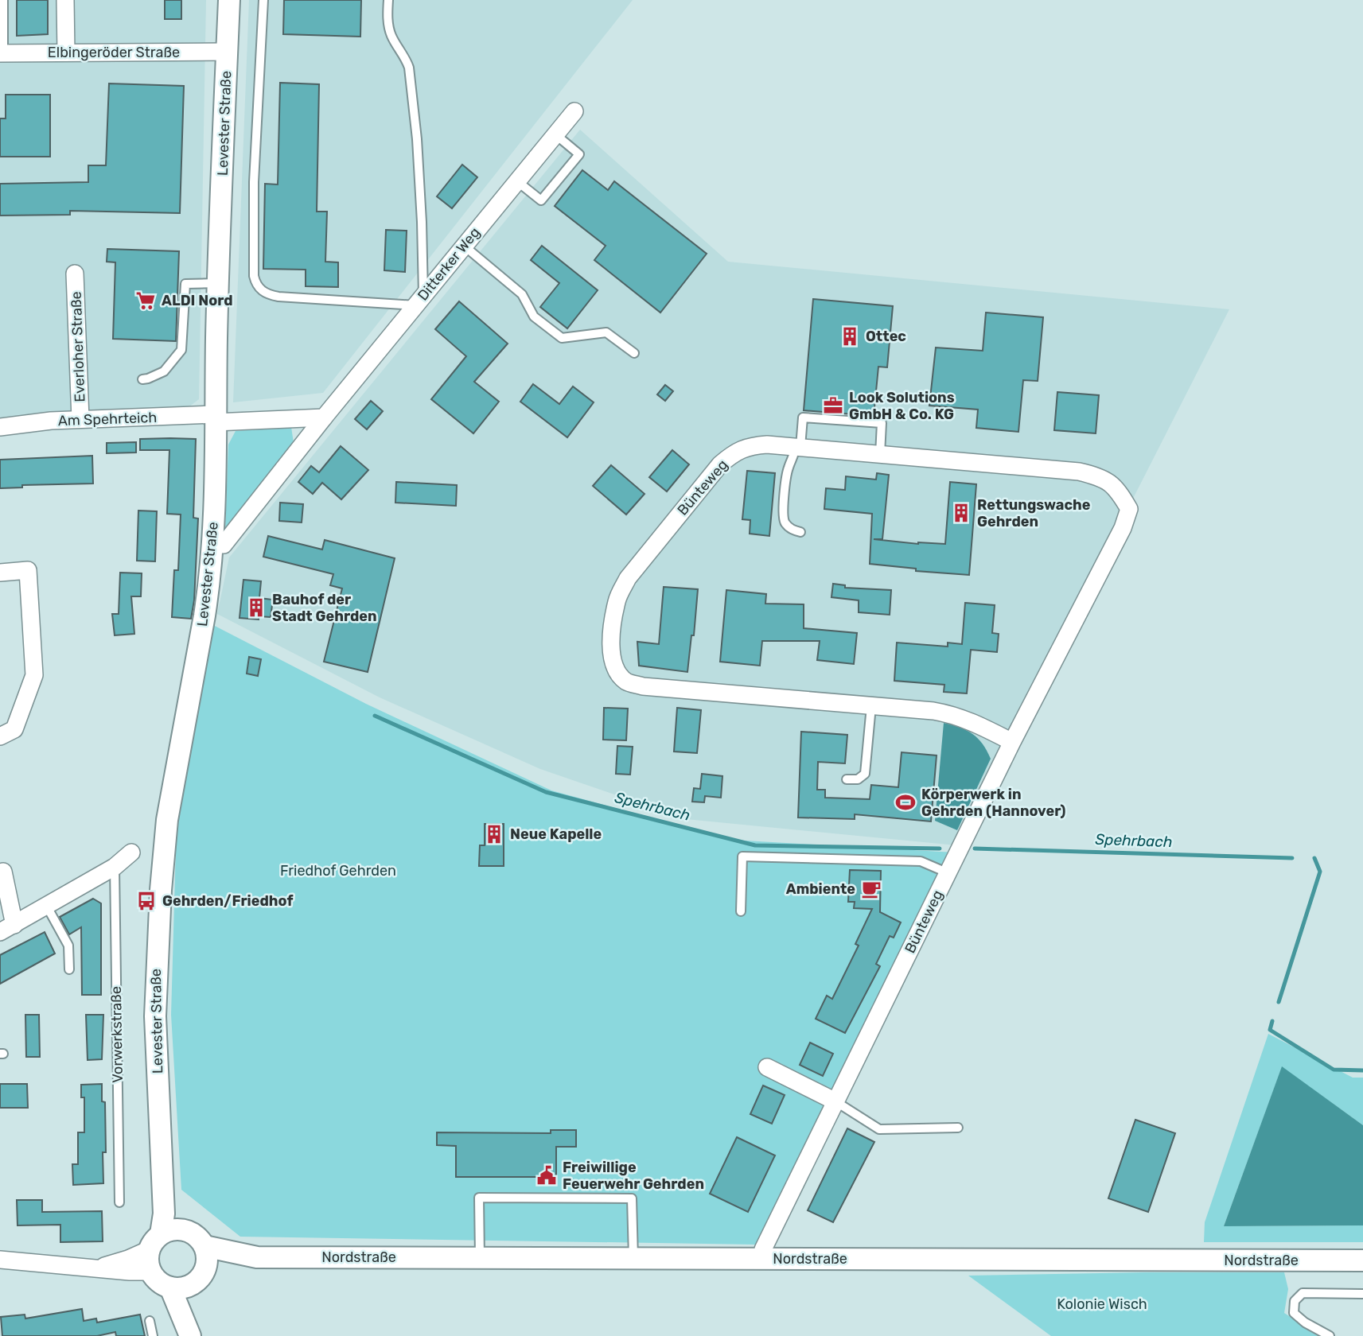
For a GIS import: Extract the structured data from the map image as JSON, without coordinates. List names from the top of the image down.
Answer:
{
  "streets": {
    "street": [
      "Elbingeröder Straße",
      "Levester Straße",
      "Ditterker Weg",
      "Everloher Straße",
      "Am Spehrteich",
      "Bünteweg",
      "Nordstraße"
    ],
    "lane": ["Vorwerkstraße"]
  },
  "crossings": [
    ["Elbingeröder Straße", "Levester Straße"],
    ["Levester Straße", "Ditterker Weg"],
    ["Levester Straße", "Am Spehrteich"],
    ["Levester Straße", "Nordstraße"],
    ["Everloher Straße", "Am Spehrteich"],
    ["Bünteweg", "Nordstraße"]
  ],
  "water": ["Spehrbach"],
  "parks": ["Friedhof Gehrden", "Kolonie Wisch"],
  "places": {
    "supermarket": ["ALDI Nord"],
    "building": [
      "Ottec",
      "Rettungswache Gehrden",
      "Bauhof der Stadt Gehrden",
      "Neue Kapelle"
    ],
    "office": ["Look Solutions GmbH & Co. KG"],
    "sports": ["Körperwerk in Gehrden (Hannover)"],
    "cafe": ["Ambiente"],
    "bus stop": ["Gehrden/Friedhof"],
    "public building": ["Freiwillige Feuerwehr Gehrden"]
  }
}
